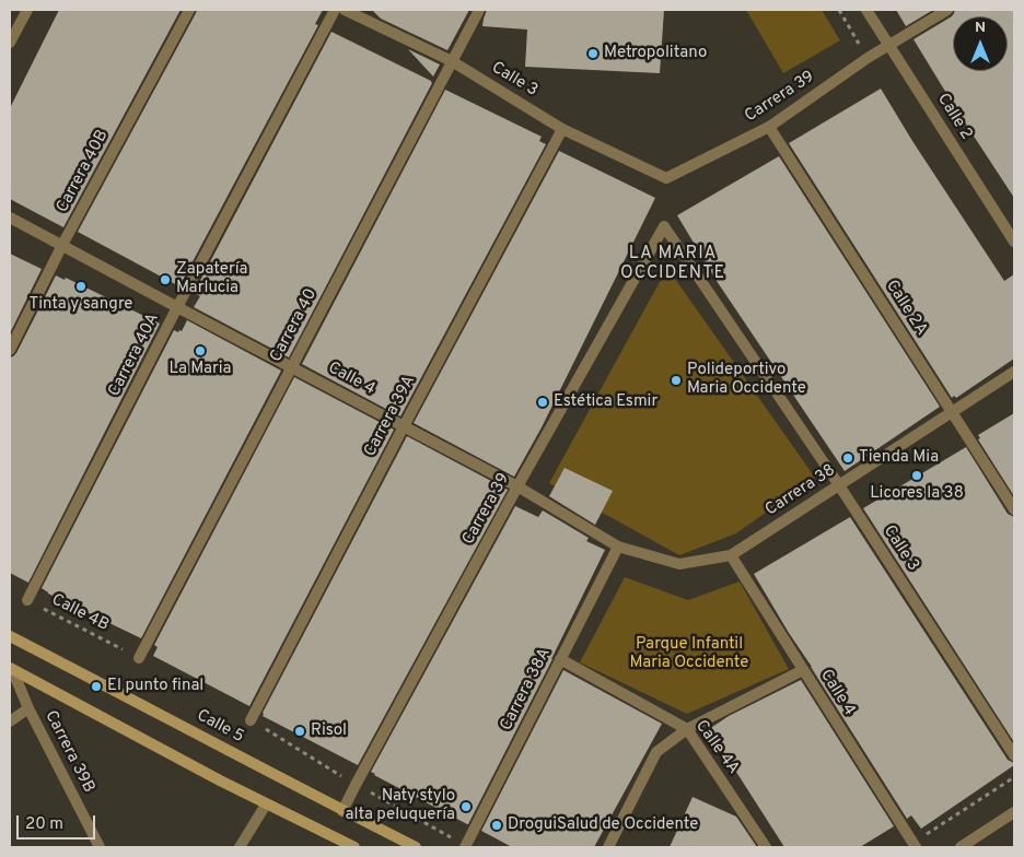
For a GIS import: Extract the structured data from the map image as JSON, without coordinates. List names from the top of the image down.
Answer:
{
  "streets": {
    "main road": ["Calle 5"],
    "street": [
      "Calle 3",
      "Carrera 39",
      "Calle 2",
      "Carrera 40B",
      "Calle 2A",
      "Carrera 40",
      "Carrera 40A",
      "Calle 4",
      "Carrera 39A",
      "Carrera 38",
      "Carrera 38A",
      "Calle 4A",
      "Carrera 39B"
    ],
    "path": ["Calle 4B"]
  },
  "crossings": [
    ["Calle 3", "Carrera 39"],
    ["Calle 3", "Carrera 40"],
    ["Calle 3", "Carrera 39A"],
    ["Calle 3", "Carrera 38"],
    ["Carrera 39", "Calle 2"],
    ["Carrera 39", "Calle 2A"],
    ["Carrera 39", "Calle 4"],
    ["Carrera 39", "Calle 5"],
    ["Carrera 40B", "Calle 4"],
    ["Calle 2A", "Carrera 38"],
    ["Carrera 40", "Calle 4"],
    ["Carrera 40", "Calle 4B"],
    ["Carrera 40A", "Calle 4"],
    ["Carrera 40A", "Calle 4B"],
    ["Calle 4", "Carrera 39A"],
    ["Calle 4", "Carrera 38"],
    ["Calle 4", "Carrera 38A"],
    ["Carrera 38A", "Calle 4A"]
  ],
  "districts": ["LA MARIA OCCIDENTE"],
  "parks": ["Parque Infantil Maria Occidente"],
  "places": [
    "Metropolitano",
    "Zapatería Marlucia",
    "Tinta y sangre",
    "La Maria",
    "Polideportivo Maria Occidente",
    "Estética Esmir",
    "Tienda Mia",
    "Licores la 38",
    "El punto final",
    "Risol",
    "Naty stylo alta peluquería",
    "DroguiSalud de Occidente"
  ],
  "scale_bar": "20 m",
  "north": "top"
}
